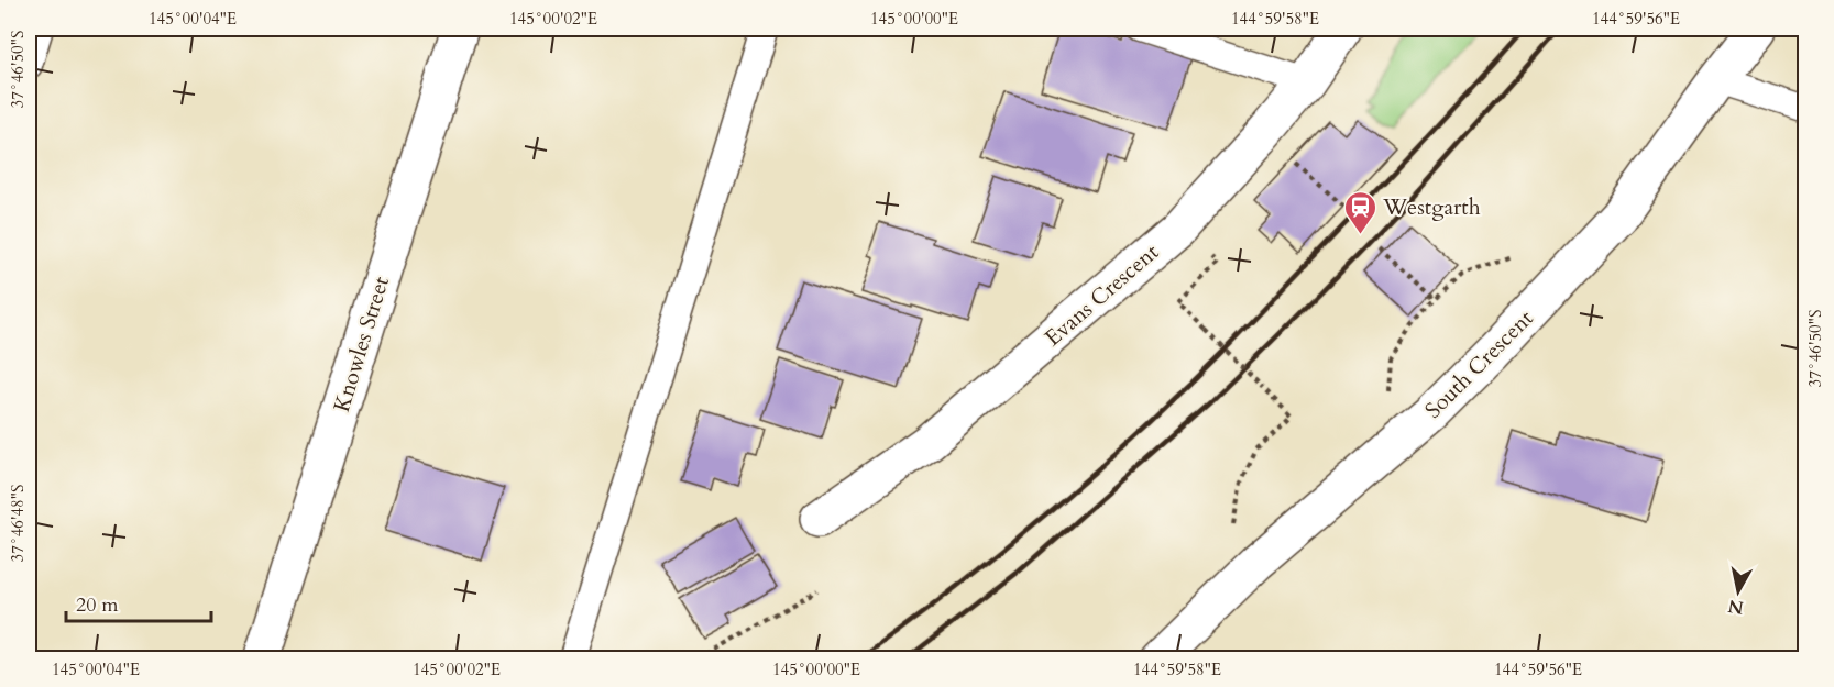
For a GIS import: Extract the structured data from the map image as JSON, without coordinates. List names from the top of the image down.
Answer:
{
  "streets": {
    "street": ["Evans Crescent", "Knowles Street", "South Crescent"]
  },
  "places": {
    "station": ["Westgarth"]
  },
  "scale_bar": "20 m",
  "north": "bottom",
  "coordinates": [
    "145°00'04\"E",
    "145°00'02\"E",
    "145°00'00\"E",
    "144°59'58\"E",
    "144°59'56\"E",
    "37°46'50\"S",
    "37°46'48\"S"
  ]
}
